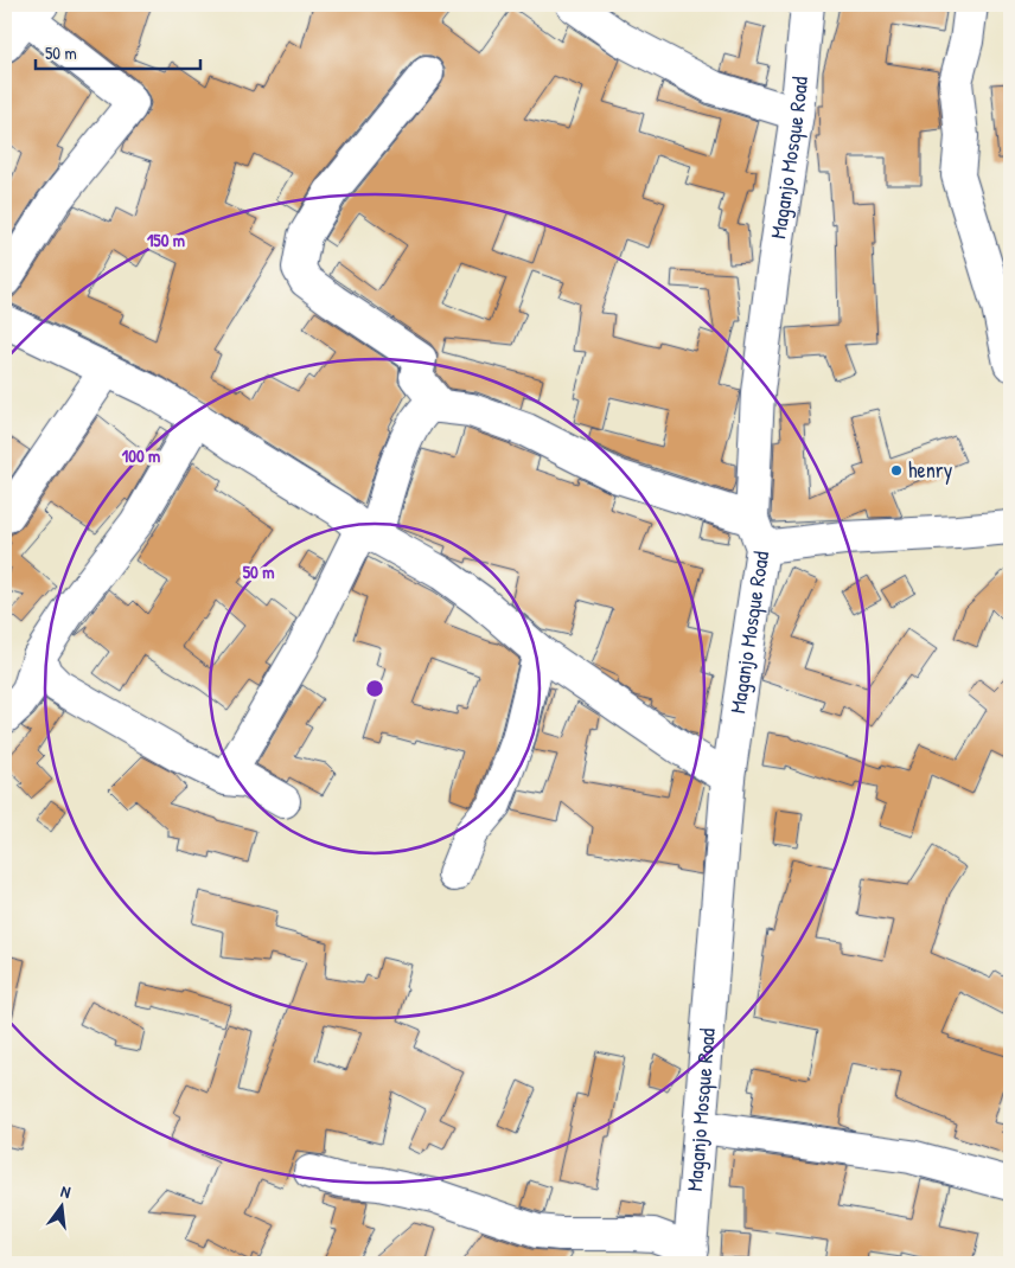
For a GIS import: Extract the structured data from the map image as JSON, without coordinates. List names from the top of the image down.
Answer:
{
  "streets": {
    "street": ["Maganjo Mosque Road"]
  },
  "places": ["henry"],
  "scale_bar": "50 m",
  "north": "top",
  "rings": ["150 m", "100 m", "50 m"]
}
